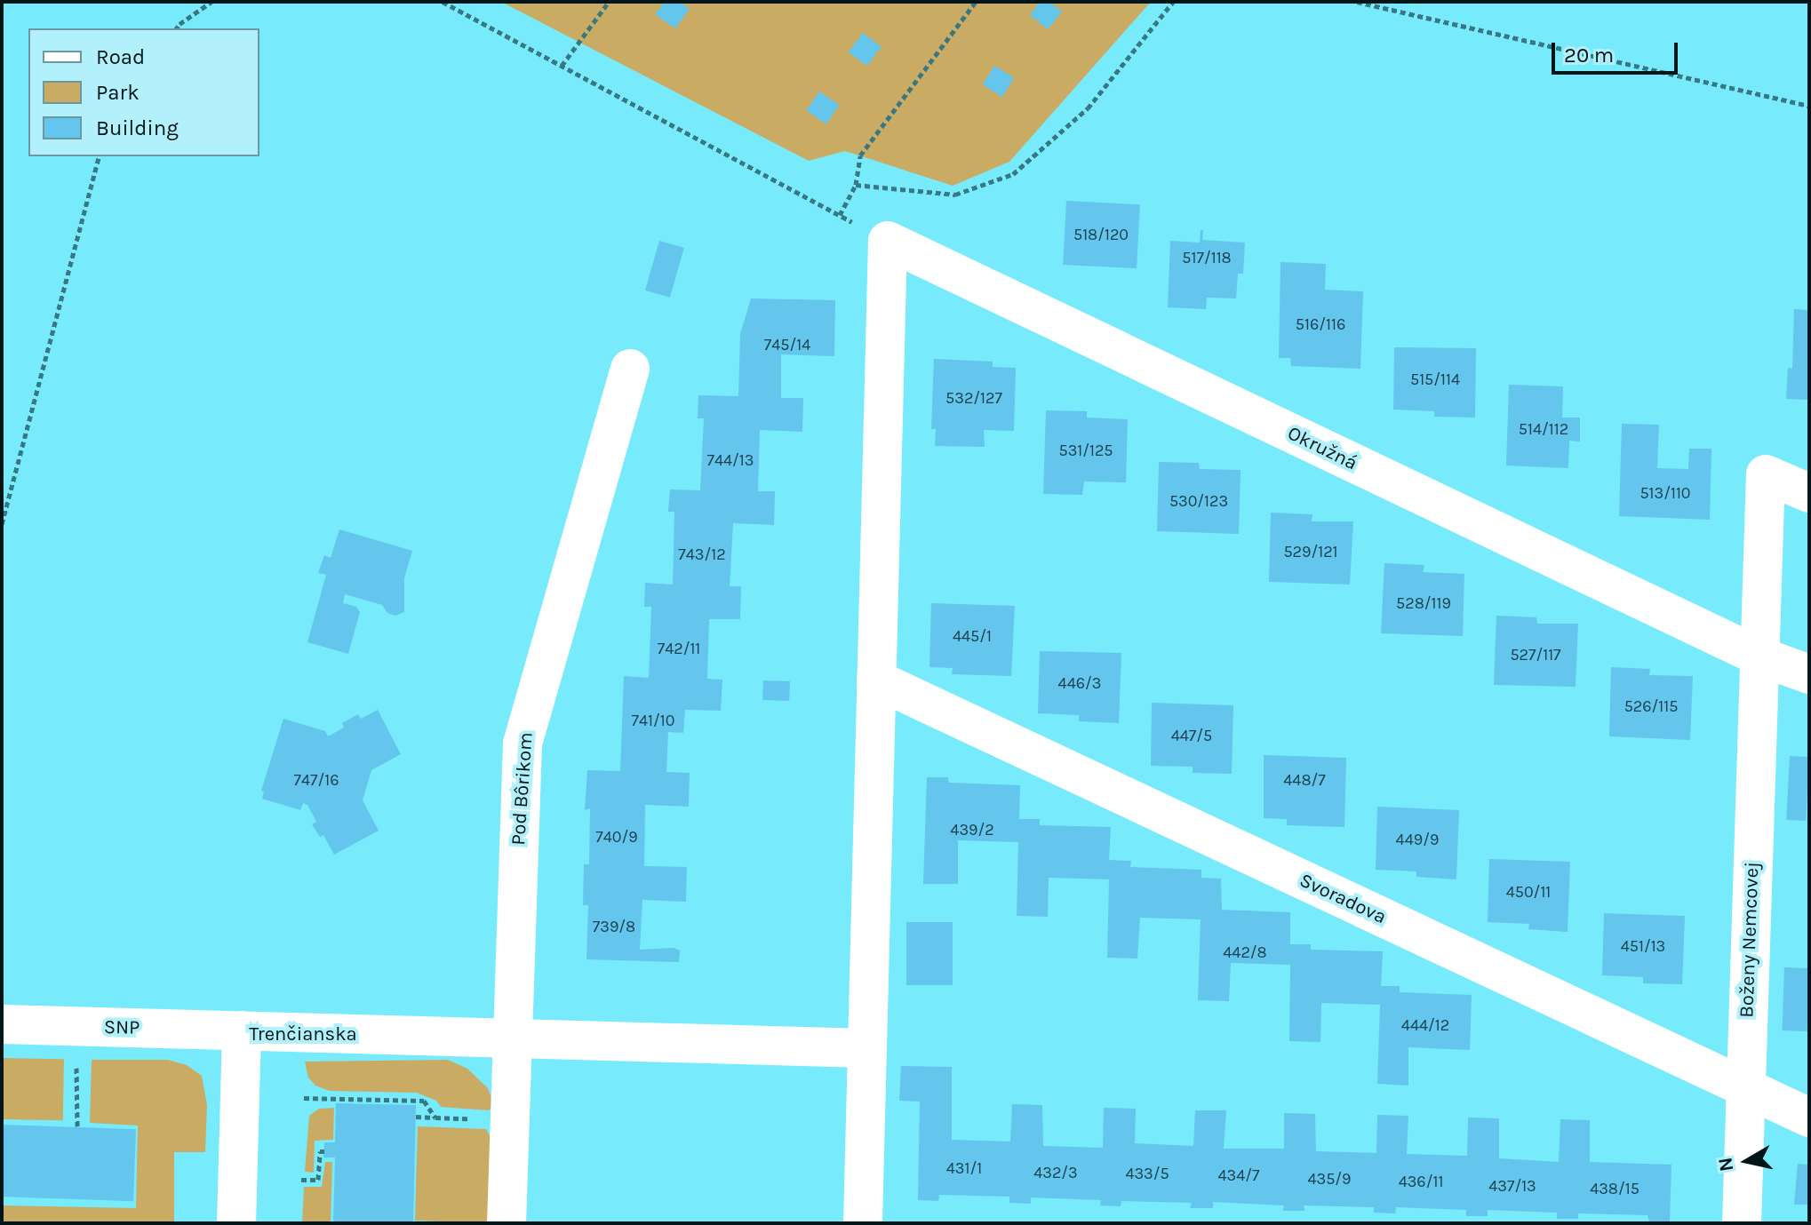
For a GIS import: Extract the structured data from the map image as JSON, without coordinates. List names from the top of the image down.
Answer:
{
  "streets": {
    "street": [
      "Okružná",
      "Pod Bôrikom",
      "Svoradova",
      "Boženy Nemcovej",
      "SNP",
      "Trenčianska"
    ]
  },
  "crossings": [
    ["Okružná", "Boženy Nemcovej"],
    ["Pod Bôrikom", "Trenčianska"],
    ["Svoradova", "Boženy Nemcovej"],
    ["SNP", "Trenčianska"]
  ],
  "house_numbers": [
    "518/120",
    "517/118",
    "516/116",
    "745/14",
    "515/114",
    "532/127",
    "514/112",
    "531/125",
    "744/13",
    "513/110",
    "530/123",
    "529/121",
    "743/12",
    "528/119",
    "445/1",
    "742/11",
    "527/117",
    "446/3",
    "526/115",
    "741/10",
    "447/5",
    "747/16",
    "448/7",
    "439/2",
    "740/9",
    "449/9",
    "450/11",
    "739/8",
    "451/13",
    "442/8",
    "444/12",
    "431/1",
    "432/3",
    "433/5",
    "434/7",
    "435/9",
    "436/11",
    "437/13",
    "438/15"
  ],
  "legend": ["Road", "Park", "Building"],
  "scale_bar": "20 m",
  "north": "left"
}
